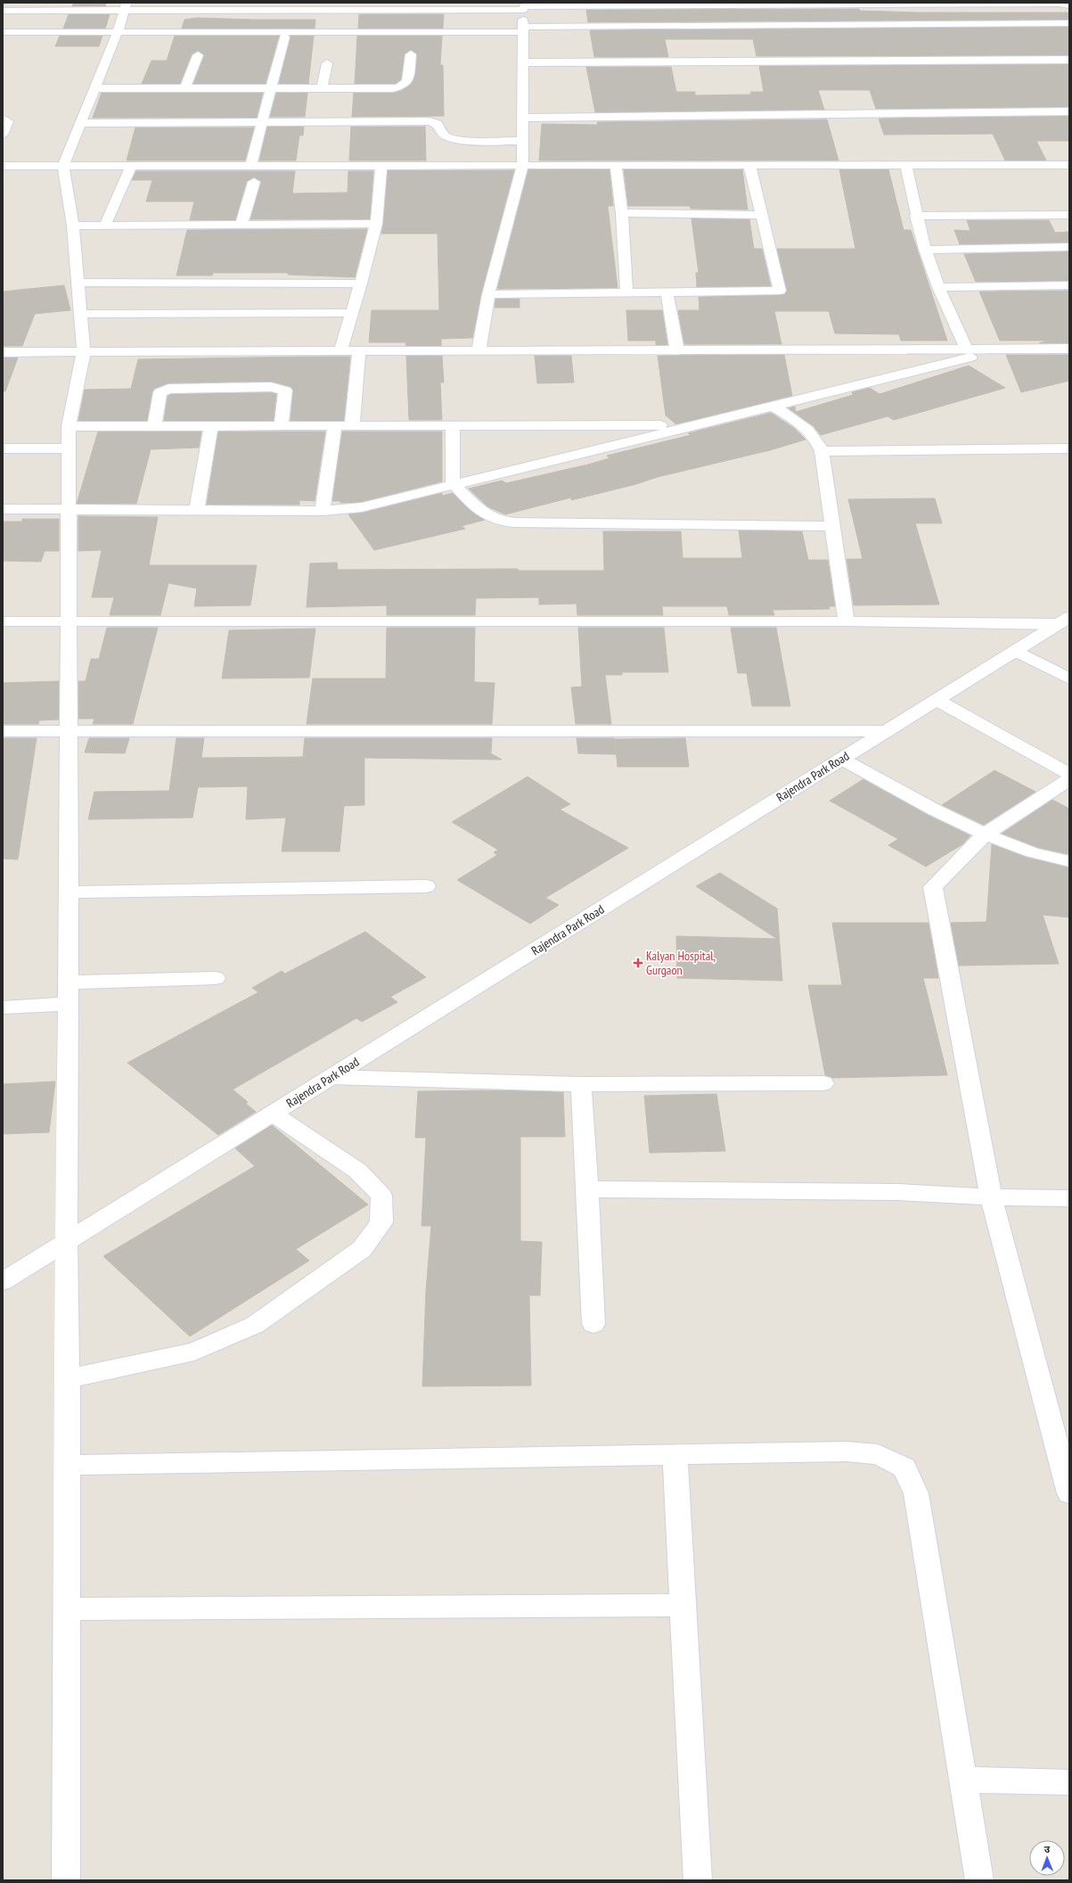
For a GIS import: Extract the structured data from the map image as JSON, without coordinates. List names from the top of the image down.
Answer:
{
  "streets": {
    "street": ["Rajendra Park Road"]
  },
  "places": {
    "health": ["Kalyan Hospital, Gurgaon"]
  },
  "north": "top"
}
